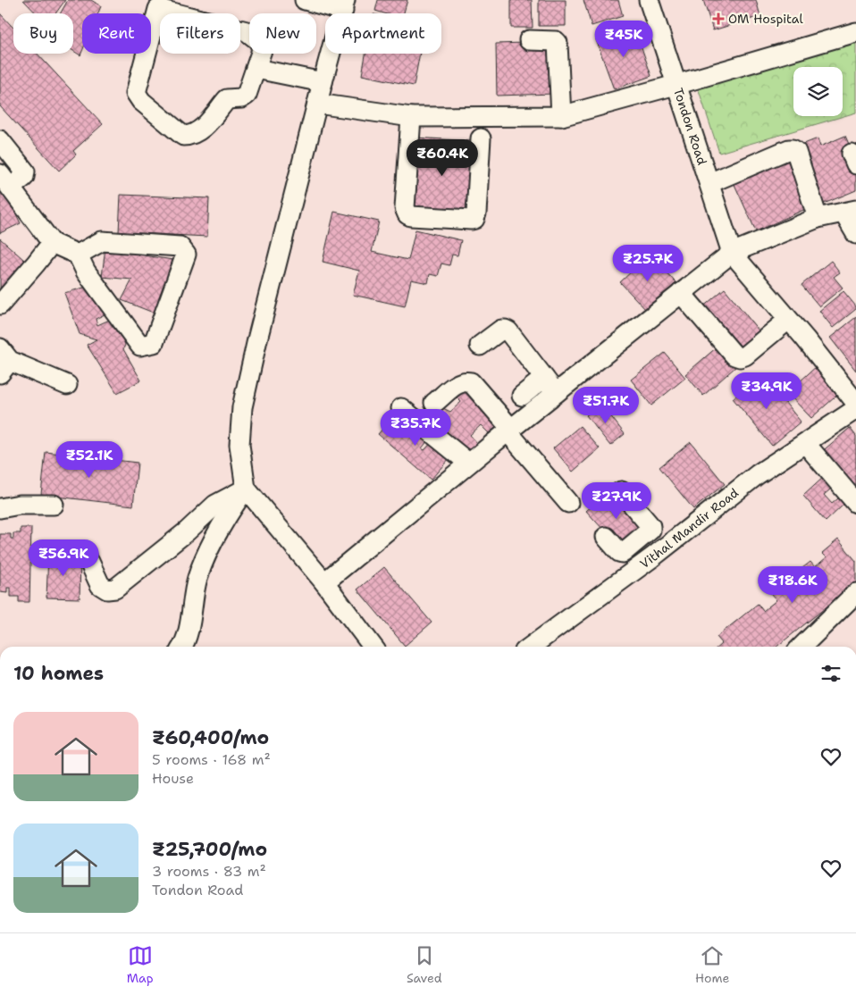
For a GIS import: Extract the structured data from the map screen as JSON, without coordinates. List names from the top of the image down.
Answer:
{
  "streets": {
    "street": ["Tondon Road", "Vithal Mandir Road"]
  },
  "places": {
    "health": ["OM Hospital"]
  },
  "page": {
    "chip": [
      "Buy",
      "Rent",
      "Filters",
      "New",
      "Apartment"
    ],
    "price": [
      "₹45K",
      "₹60.4K",
      "₹25.7K",
      "₹34.9K",
      "₹51.7K",
      "₹35.7K",
      "₹52.1K",
      "₹27.9K",
      "₹56.9K",
      "₹18.6K"
    ],
    "heading": "10 homes",
    "list": [
      {
        "name": "₹60,400/mo",
        "note": "5 rooms · 168 m² · House"
      },
      {
        "name": "₹25,700/mo",
        "note": "3 rooms · 83 m² · Tondon Road"
      }
    ],
    "tabs": ["Map", "Saved", "Home"]
  }
}
